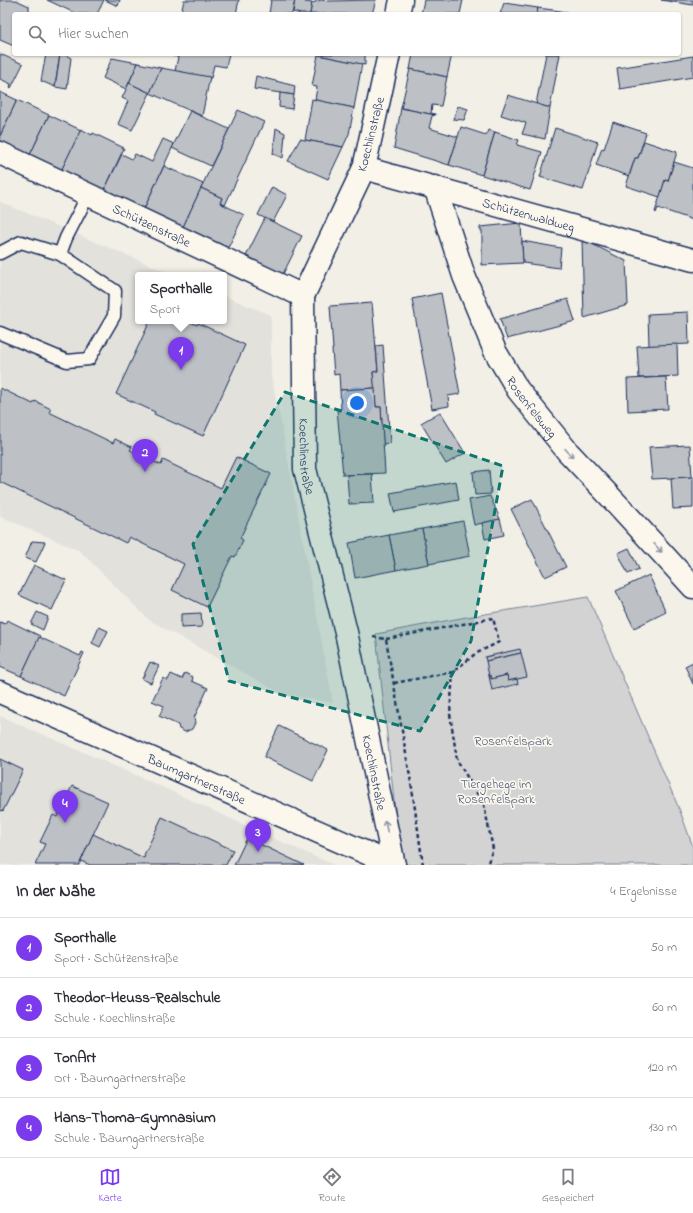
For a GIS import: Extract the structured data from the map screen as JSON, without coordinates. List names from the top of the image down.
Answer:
{
  "streets": {
    "street": [
      "Koechlinstraße",
      "Schützenwaldweg",
      "Schützenstraße",
      "Rosenfelsweg",
      "Baumgartnerstraße"
    ]
  },
  "crossings": [
    ["Koechlinstraße", "Schützenwaldweg"],
    ["Koechlinstraße", "Schützenstraße"],
    ["Koechlinstraße", "Baumgartnerstraße"],
    ["Schützenwaldweg", "Rosenfelsweg"]
  ],
  "one_way": ["Rosenfelsweg"],
  "parks": ["Rosenfelspark", "Tiergehege im Rosenfelspark"],
  "page": {
    "search": "Hier suchen",
    "popup": ["Sporthalle", "Sport"],
    "pins": [
      "1",
      "2",
      "4",
      "3"
    ],
    "heading": ["In der Nähe", "4 Ergebnisse"],
    "list": [
      {
        "mark": "1",
        "name": "Sporthalle",
        "note": "Sport · Schützenstraße",
        "value": "50 m"
      },
      {
        "mark": "2",
        "name": "Theodor-Heuss-Realschule",
        "note": "Schule · Koechlinstraße",
        "value": "60 m"
      },
      {
        "mark": "3",
        "name": "TonArt",
        "note": "Ort · Baumgartnerstraße",
        "value": "120 m"
      },
      {
        "mark": "4",
        "name": "Hans-Thoma-Gymnasium",
        "note": "Schule · Baumgartnerstraße",
        "value": "130 m"
      }
    ],
    "nav": ["Karte", "Route", "Gespeichert"]
  }
}
